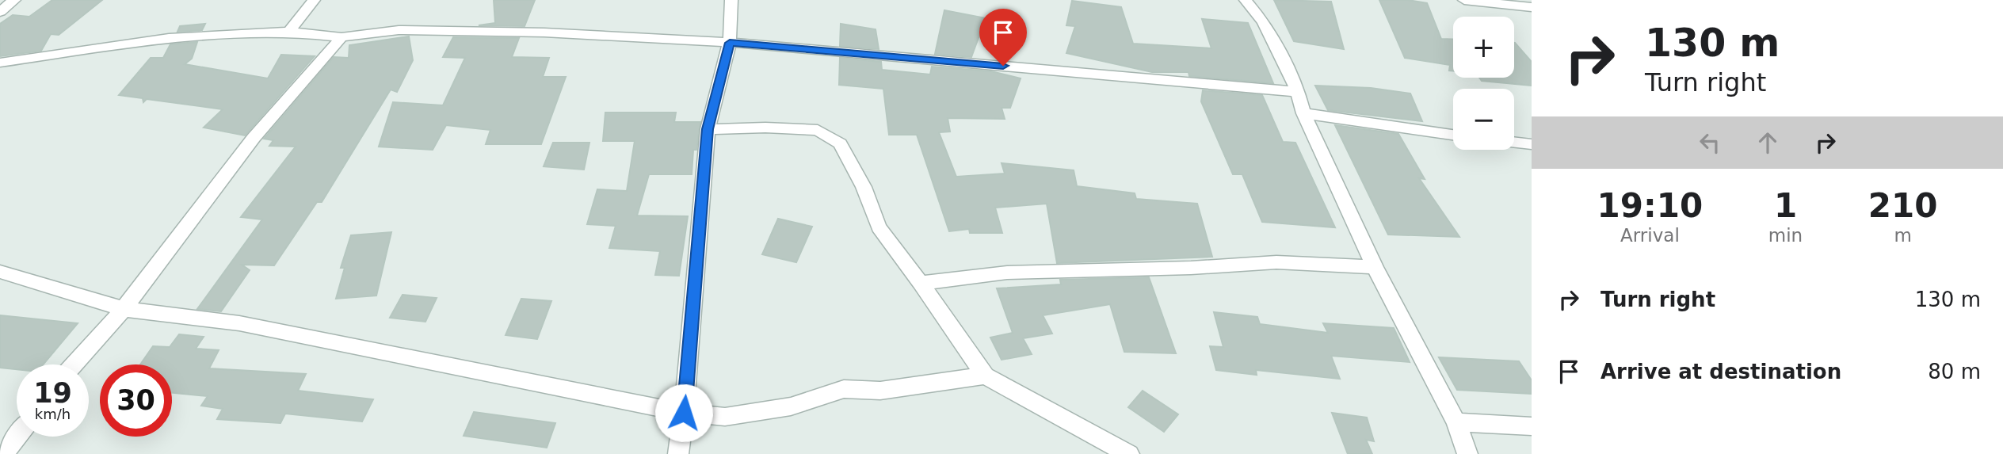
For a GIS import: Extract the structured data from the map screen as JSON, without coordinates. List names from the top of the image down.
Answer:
{
  "page": {
    "turn": ["130 m", "Turn right"],
    "map_buttons": ["+", "−"],
    "eta": [
      "19:10",
      "Arrival",
      "1",
      "min",
      "210",
      "m"
    ],
    "list": [
      {
        "name": "Turn right",
        "value": "130 m"
      },
      {
        "name": "Arrive at destination",
        "value": "80 m"
      }
    ],
    "speed": "19 km/h",
    "limit": "30"
  }
}
